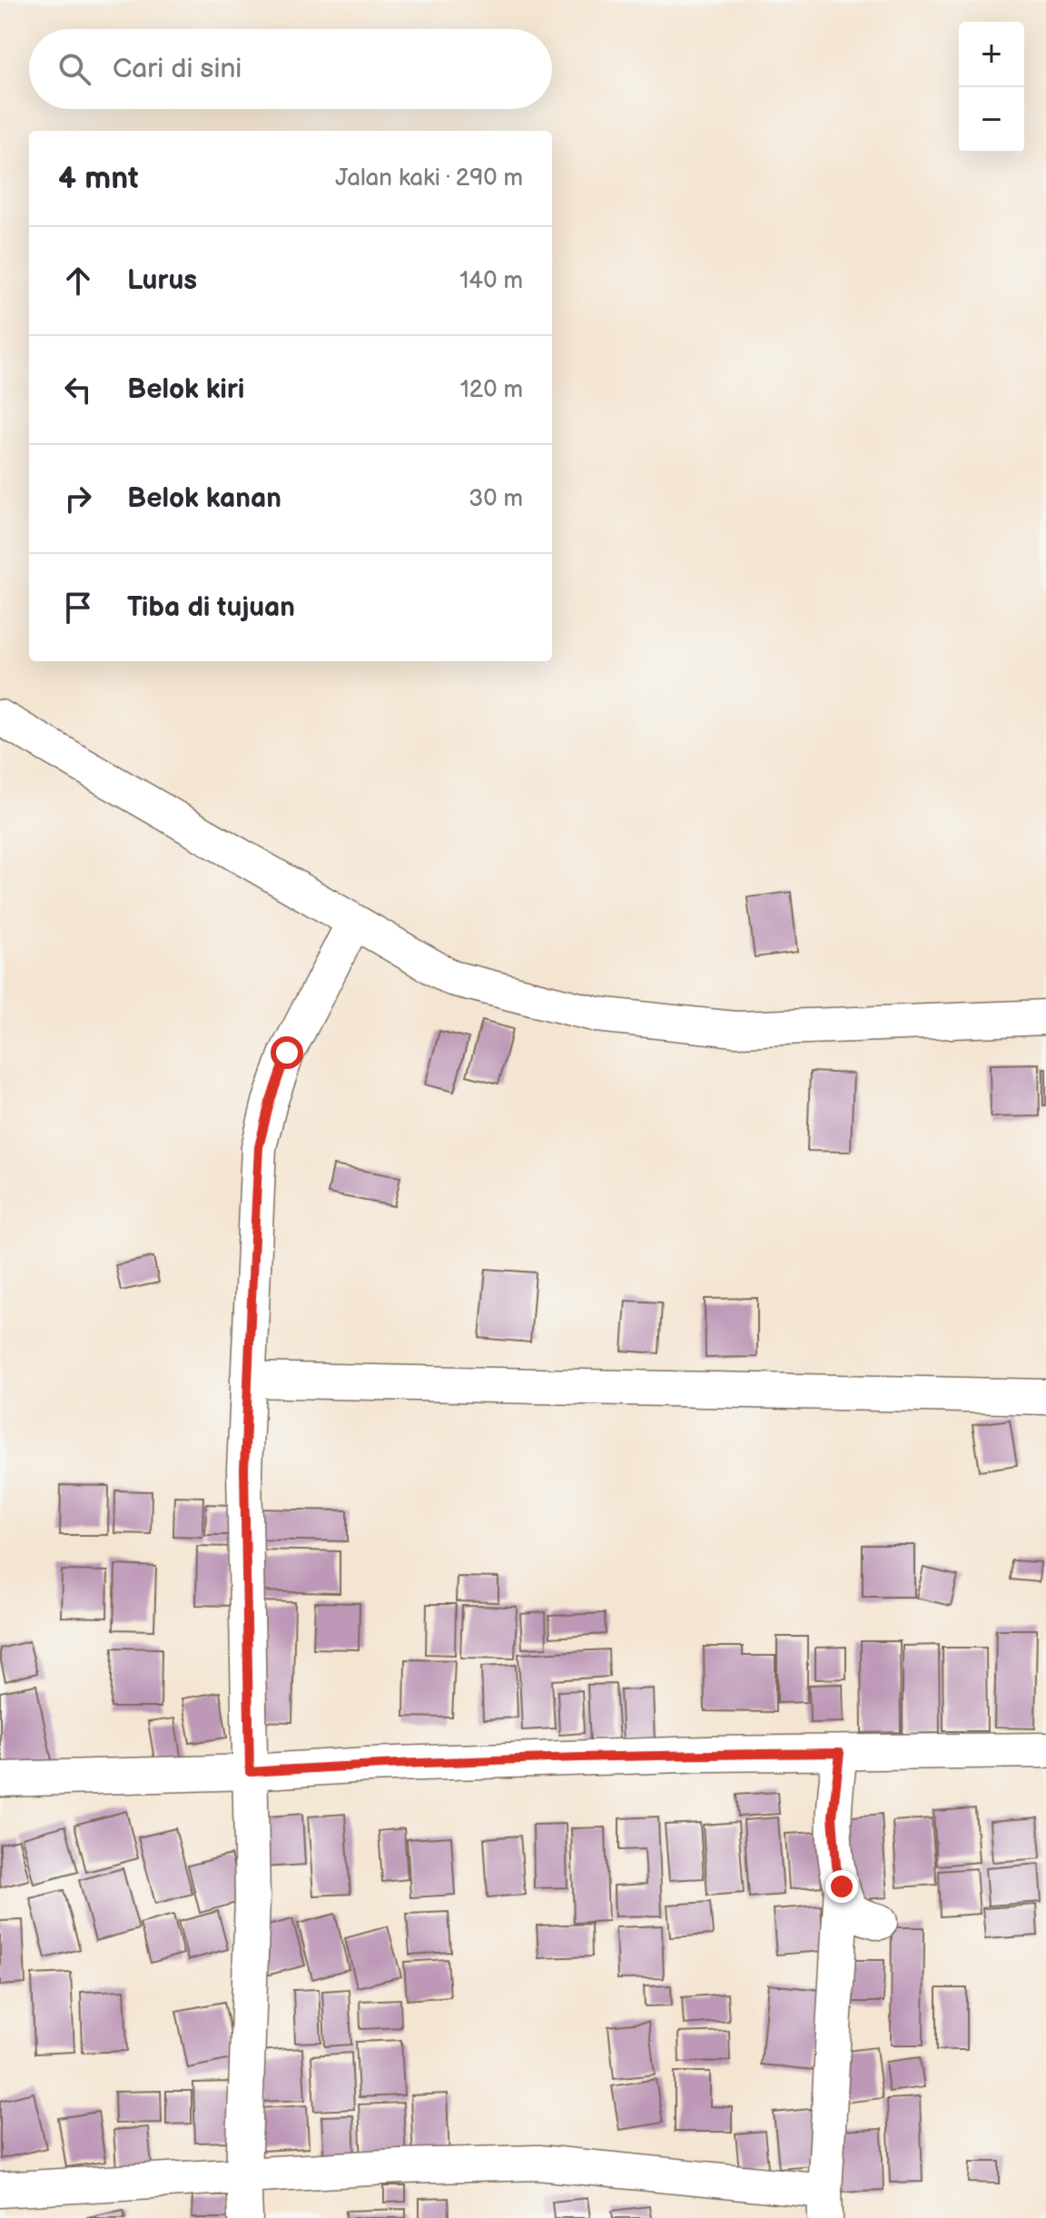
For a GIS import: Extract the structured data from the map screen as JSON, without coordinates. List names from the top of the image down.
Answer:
{
  "page": {
    "map_buttons": ["+", "−"],
    "search": "Cari di sini",
    "heading": ["4 mnt", "Jalan kaki · 290 m"],
    "list": [
      ["Lurus", "140 m"],
      ["Belok kiri", "120 m"],
      ["Belok kanan", "30 m"],
      "Tiba di tujuan"
    ]
  }
}
